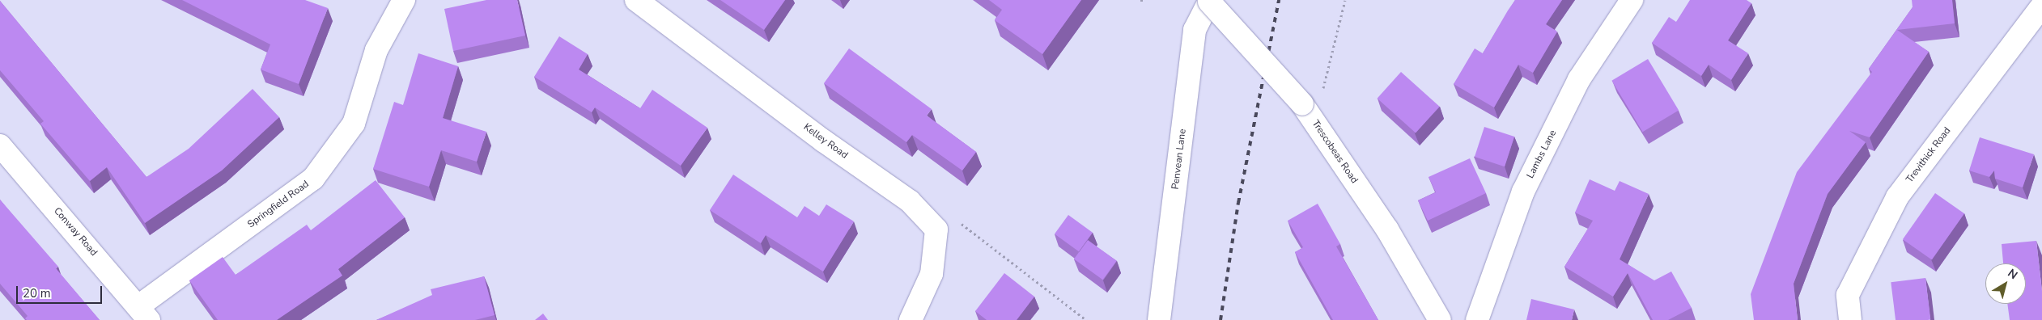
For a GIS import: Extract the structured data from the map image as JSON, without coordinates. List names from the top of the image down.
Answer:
{
  "streets": {
    "street": [
      "Kelley Road",
      "Trescobeas Road",
      "Lambs Lane",
      "Trevithick Road",
      "Penvean Lane",
      "Springfield Road",
      "Conway Road"
    ]
  },
  "crossings": [
    ["Trescobeas Road", "Penvean Lane"],
    ["Springfield Road", "Conway Road"]
  ],
  "scale_bar": "20 m",
  "north": "top right"
}
